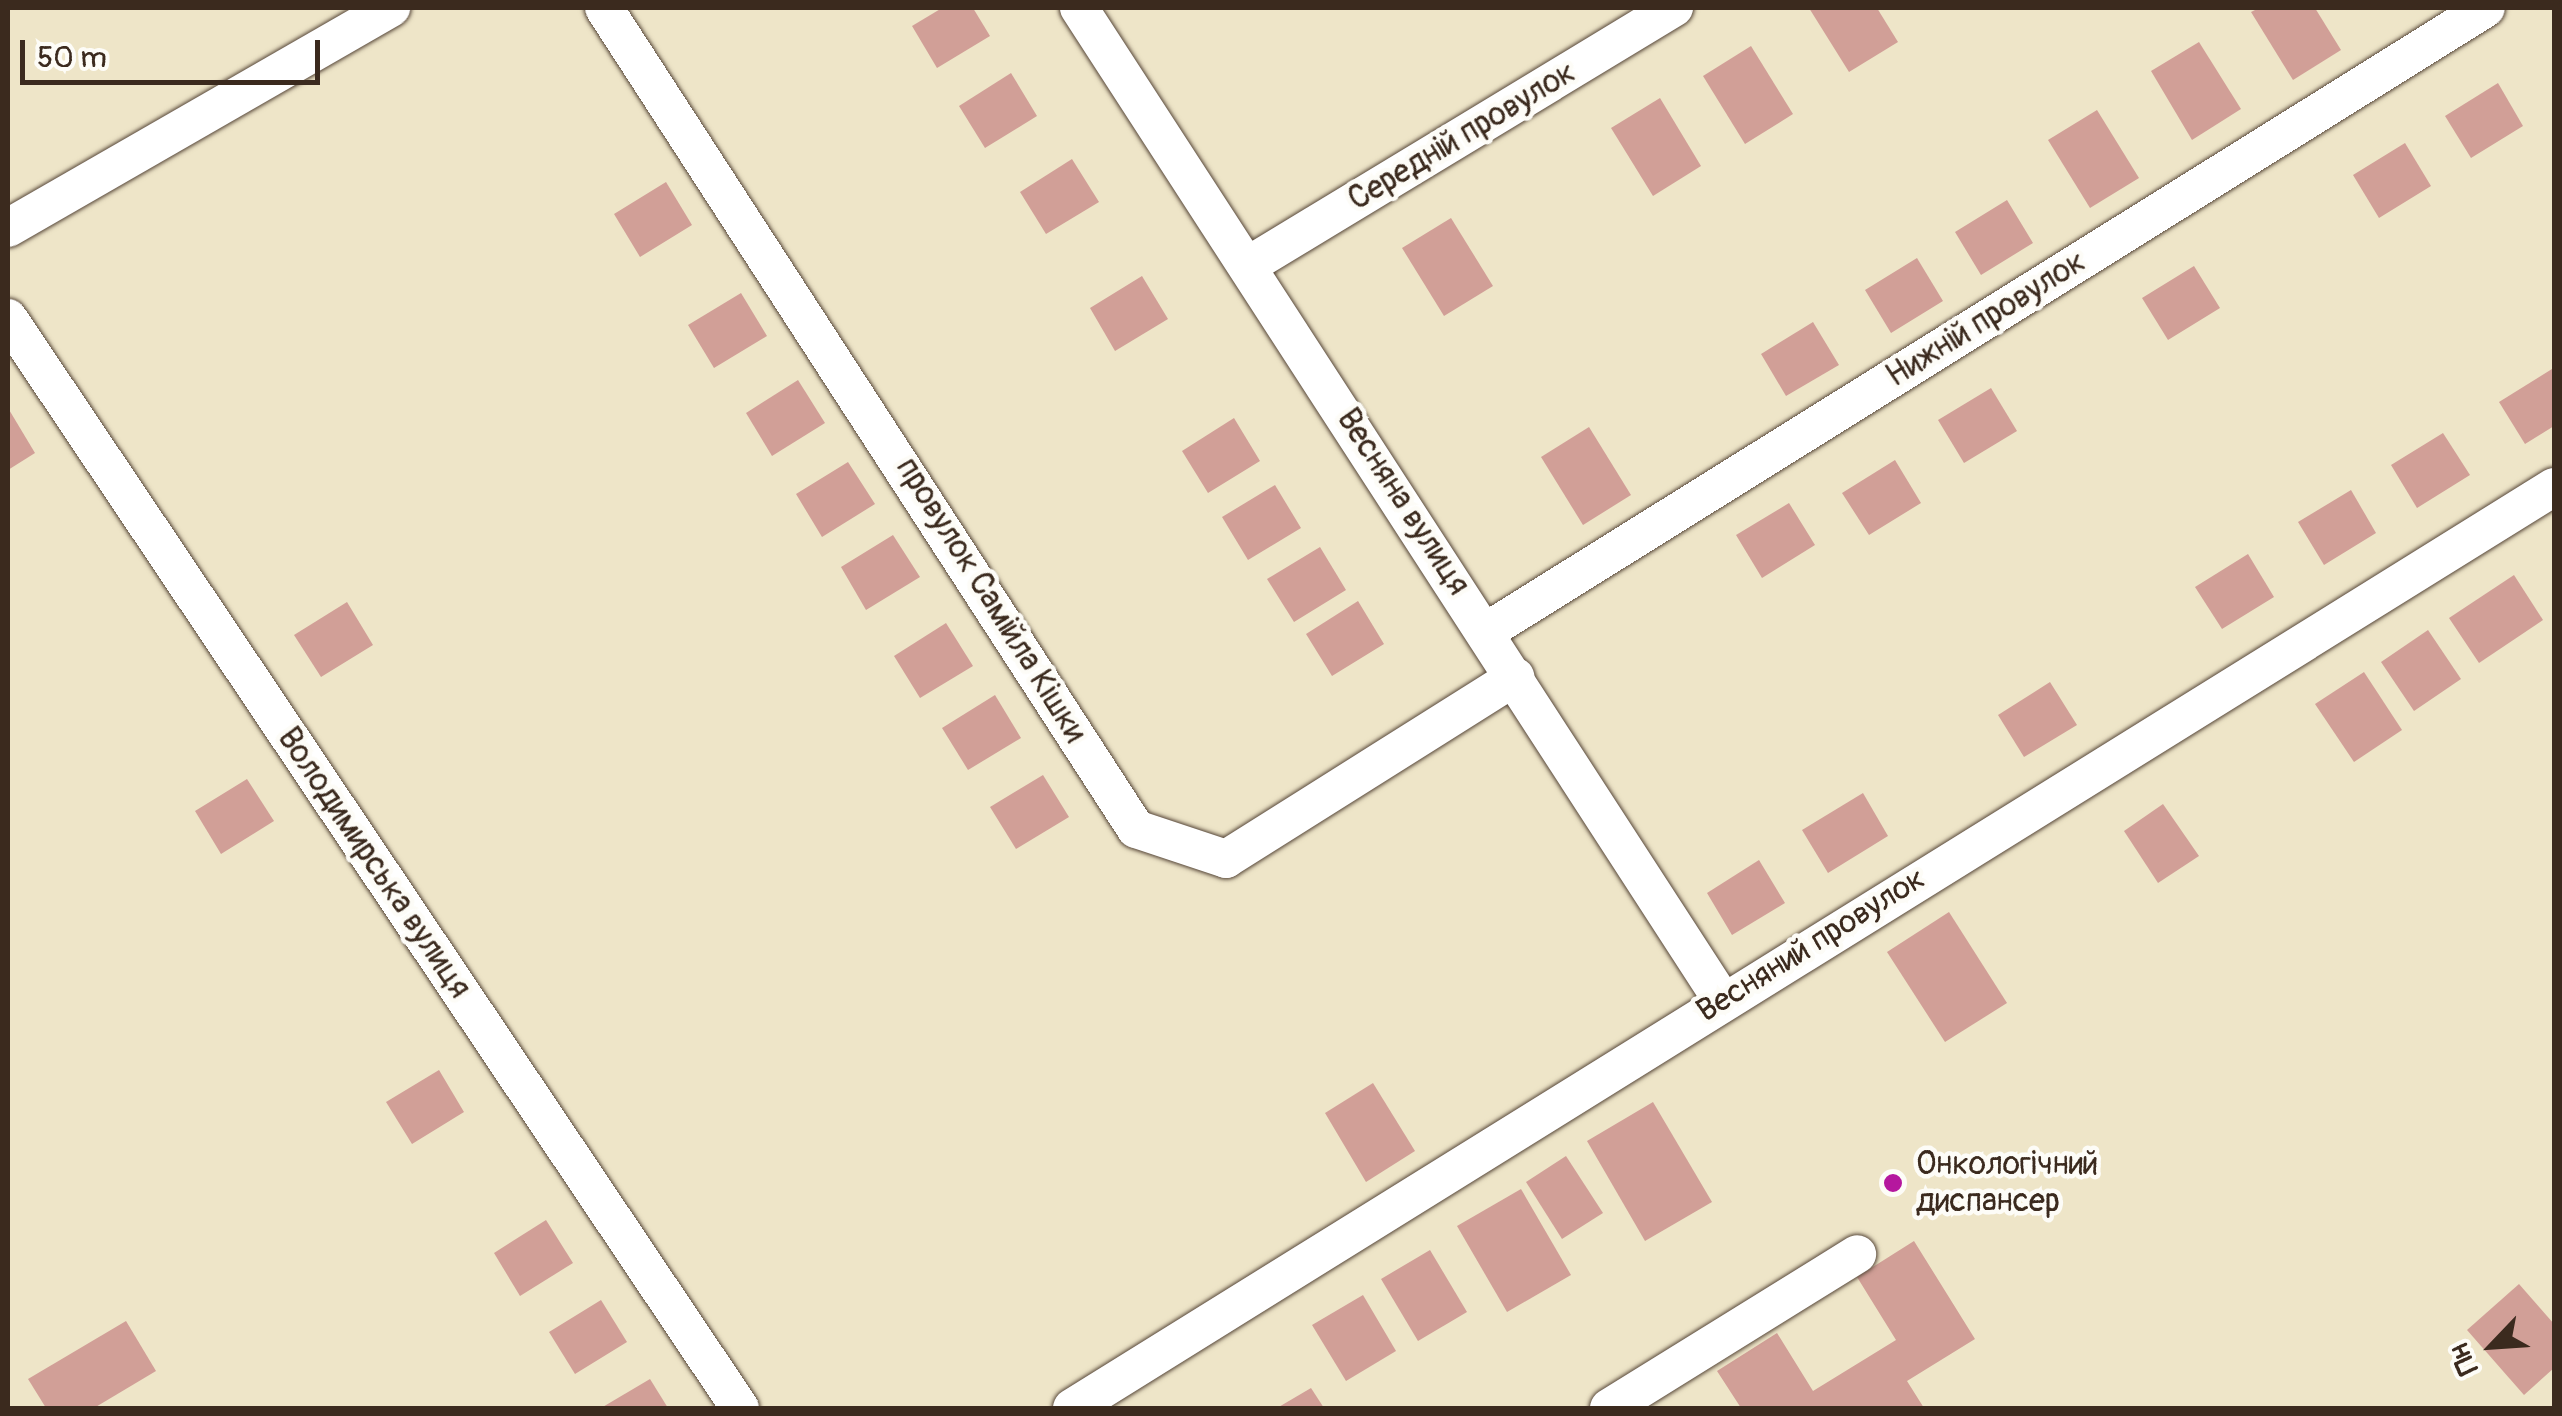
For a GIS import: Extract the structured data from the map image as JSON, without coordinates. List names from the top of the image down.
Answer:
{
  "streets": {
    "street": [
      "Середній провулок",
      "Нижній провулок",
      "Весняна вулиця",
      "провулок Самійла Кішки",
      "Володимирська вулиця",
      "Весняний провулок"
    ]
  },
  "crossings": [
    ["Середній провулок", "Весняна вулиця"],
    ["Нижній провулок", "Весняна вулиця"],
    ["Весняна вулиця", "провулок Самійла Кішки"],
    ["Весняна вулиця", "Весняний провулок"]
  ],
  "places": ["Онкологічний диспансер"],
  "scale_bar": "50 m",
  "north": "bottom left"
}
